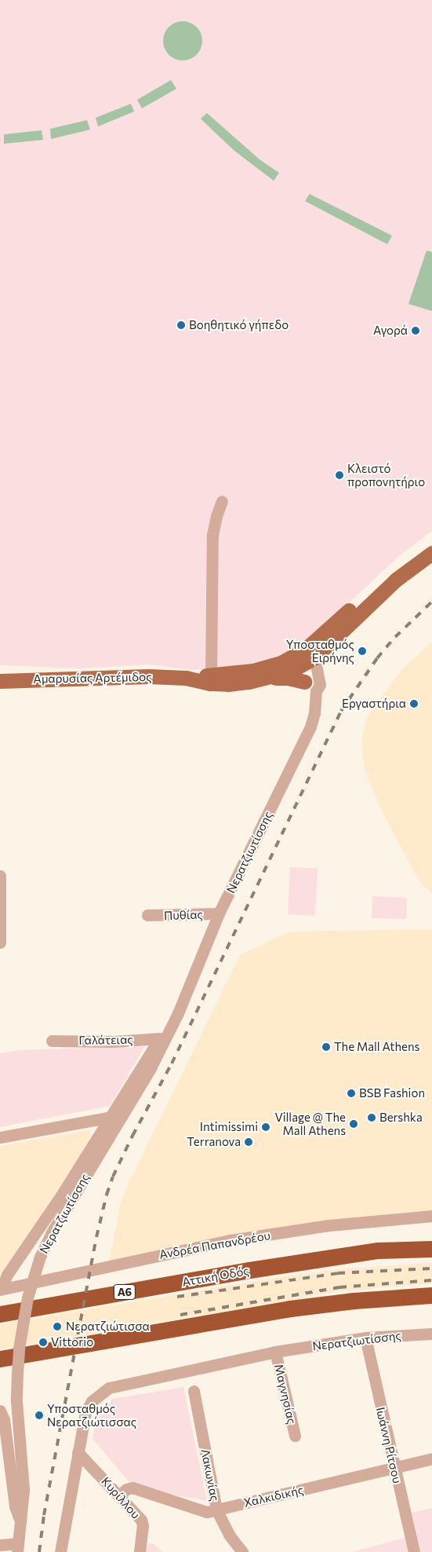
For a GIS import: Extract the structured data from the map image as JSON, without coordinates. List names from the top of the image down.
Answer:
{
  "streets": {
    "highway": ["Αττική Οδός", "Α6"],
    "main road": ["Αμαρυσίας Αρτέμιδος"],
    "street": [
      "Νερατζιωτίσσης",
      "Πυθίας",
      "Γαλάτειας",
      "Ανδρέα Παπανδρέου",
      "Μαγνησίας",
      "Ιωάννη Ρίτσου",
      "Λακωνίας",
      "Χαλκιδικής",
      "Κυρίλλου"
    ]
  },
  "crossings": [
    ["Αμαρυσίας Αρτέμιδος", "Νερατζιωτίσσης"],
    ["Νερατζιωτίσσης", "Πυθίας"],
    ["Νερατζιωτίσσης", "Γαλάτειας"],
    ["Νερατζιωτίσσης", "Ανδρέα Παπανδρέου"],
    ["Νερατζιωτίσσης", "Μαγνησίας"],
    ["Νερατζιωτίσσης", "Ιωάννη Ρίτσου"],
    ["Νερατζιωτίσσης", "Κυρίλλου"],
    ["Ιωάννη Ρίτσου", "Χαλκιδικής"],
    ["Λακωνίας", "Χαλκιδικής"],
    ["Χαλκιδικής", "Κυρίλλου"]
  ],
  "places": [
    "Βοηθητικό γήπεδο",
    "Αγορά",
    "Κλειστό προπονητήριο",
    "Υποσταθμός Ειρήνης",
    "Εργαστήρια",
    "The Mall Athens",
    "BSB Fashion",
    "Bershka",
    "Village @ The Mall Athens",
    "Intimissimi",
    "Terranova",
    "Νερατζιώτισσα",
    "Vittorio",
    "Υποσταθμός Νερατζιώτισσας"
  ]
}
